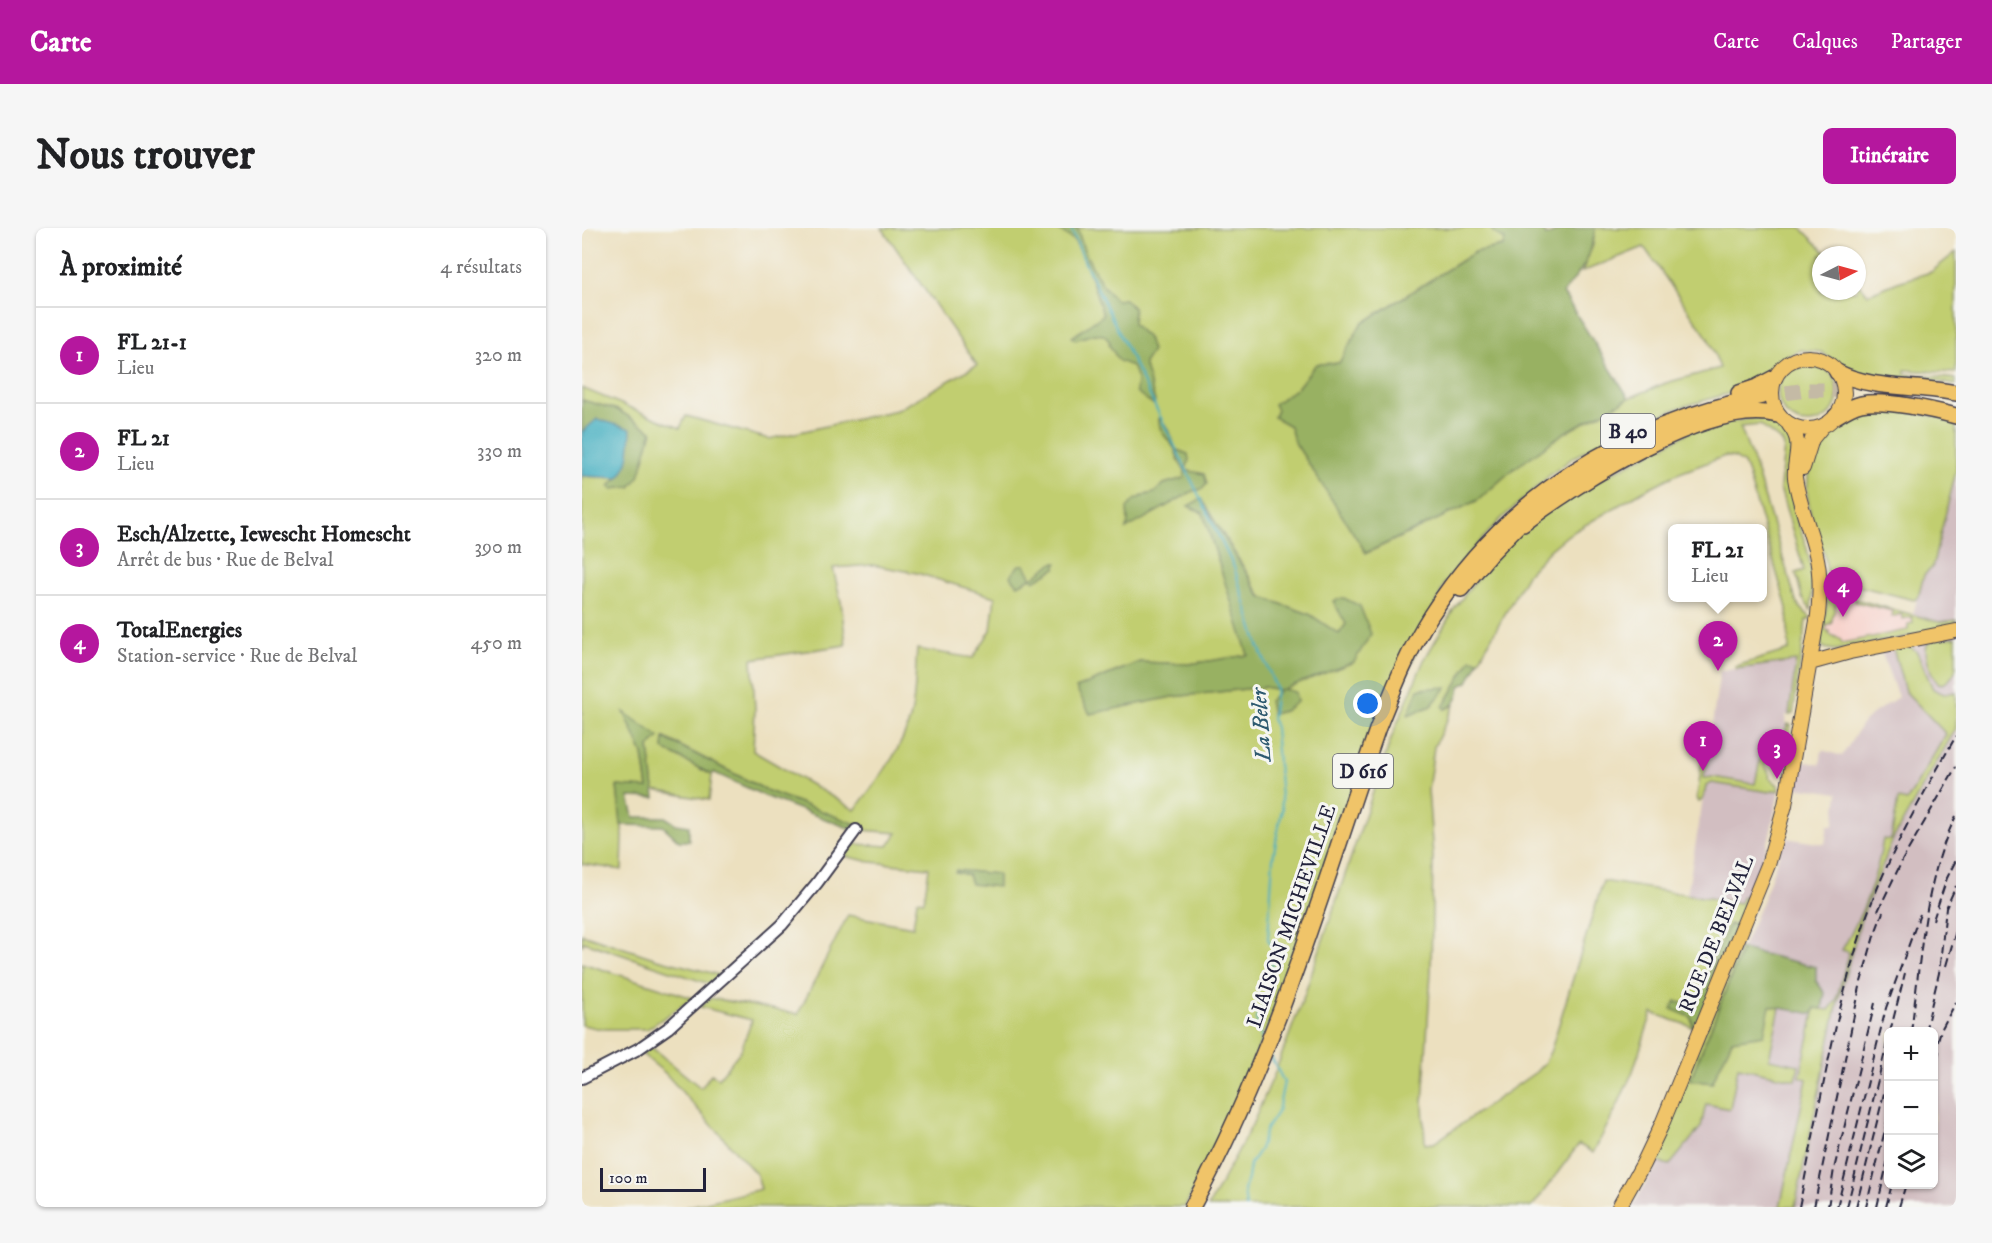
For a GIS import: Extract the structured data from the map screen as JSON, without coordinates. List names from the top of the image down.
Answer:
{
  "streets": {
    "highway": ["B 40", "D 616", "LIAISON MICHEVILLE"],
    "main road": ["RUE DE BELVAL"]
  },
  "crossings": [
    ["B 40", "LIAISON MICHEVILLE"]
  ],
  "water": ["La Beler"],
  "scale_bar": "100 m",
  "north": "right",
  "page": {
    "header": "Carte",
    "nav": ["Carte", "Calques", "Partager"],
    "buttons": "Itinéraire",
    "title": "Nous trouver",
    "heading": ["À proximité", "4 résultats"],
    "list": [
      {
        "mark": "1",
        "name": "FL 21-1",
        "note": "Lieu",
        "value": "320 m"
      },
      {
        "mark": "2",
        "name": "FL 21",
        "note": "Lieu",
        "value": "330 m"
      },
      {
        "mark": "3",
        "name": "Esch/Alzette, Iewescht Homescht",
        "note": "Arrêt de bus · Rue de Belval",
        "value": "390 m"
      },
      {
        "mark": "4",
        "name": "TotalEnergies",
        "note": "Station-service · Rue de Belval",
        "value": "450 m"
      }
    ],
    "popup": ["FL 21", "Lieu"],
    "pins": [
      "4",
      "2",
      "1",
      "3"
    ],
    "map_buttons": ["+", "−"],
    "scale": "100 m"
  }
}
